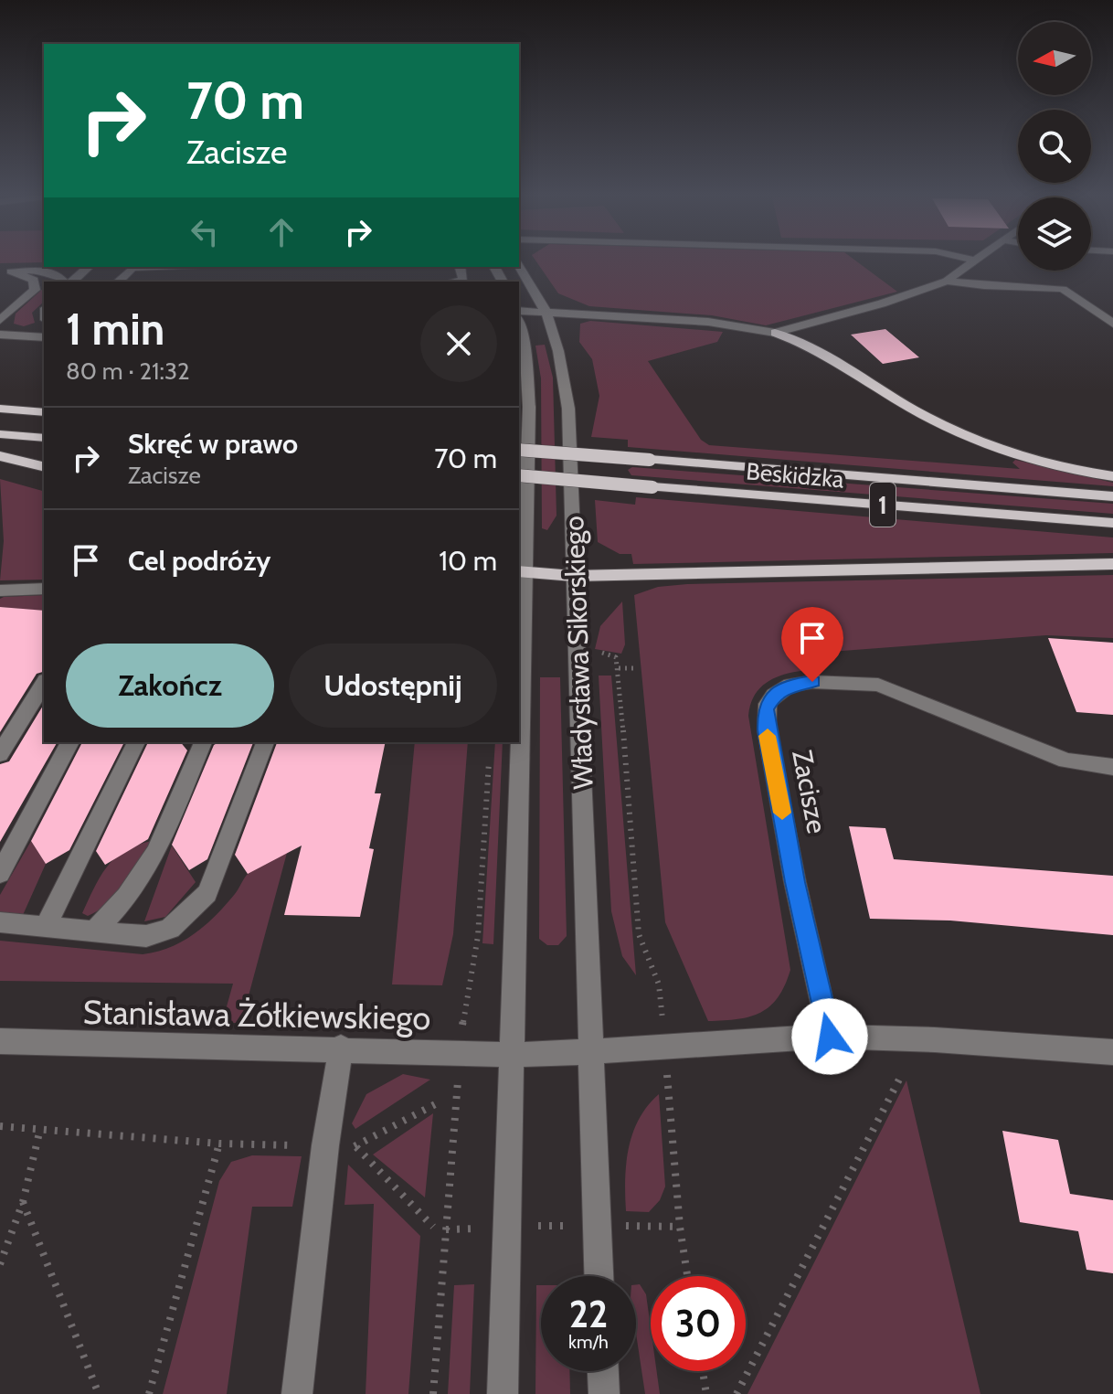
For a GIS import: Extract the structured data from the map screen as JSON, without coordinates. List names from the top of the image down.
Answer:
{
  "streets": {
    "main road": ["Beskidzka", "1"],
    "street": ["Władysława Sikorskiego", "Zacisze", "Stanisława Żółkiewskiego"]
  },
  "crossings": [
    ["Władysława Sikorskiego", "Stanisława Żółkiewskiego"]
  ],
  "north": "left",
  "page": {
    "turn": ["70 m", "Zacisze"],
    "heading": ["1 min", "80 m · 21:32"],
    "list": [
      {
        "name": "Skręć w prawo",
        "note": "Zacisze",
        "value": "70 m"
      },
      {
        "name": "Cel podróży",
        "value": "10 m"
      }
    ],
    "buttons": ["Zakończ", "Udostępnij"],
    "speed": "22 km/h",
    "limit": "30"
  }
}
